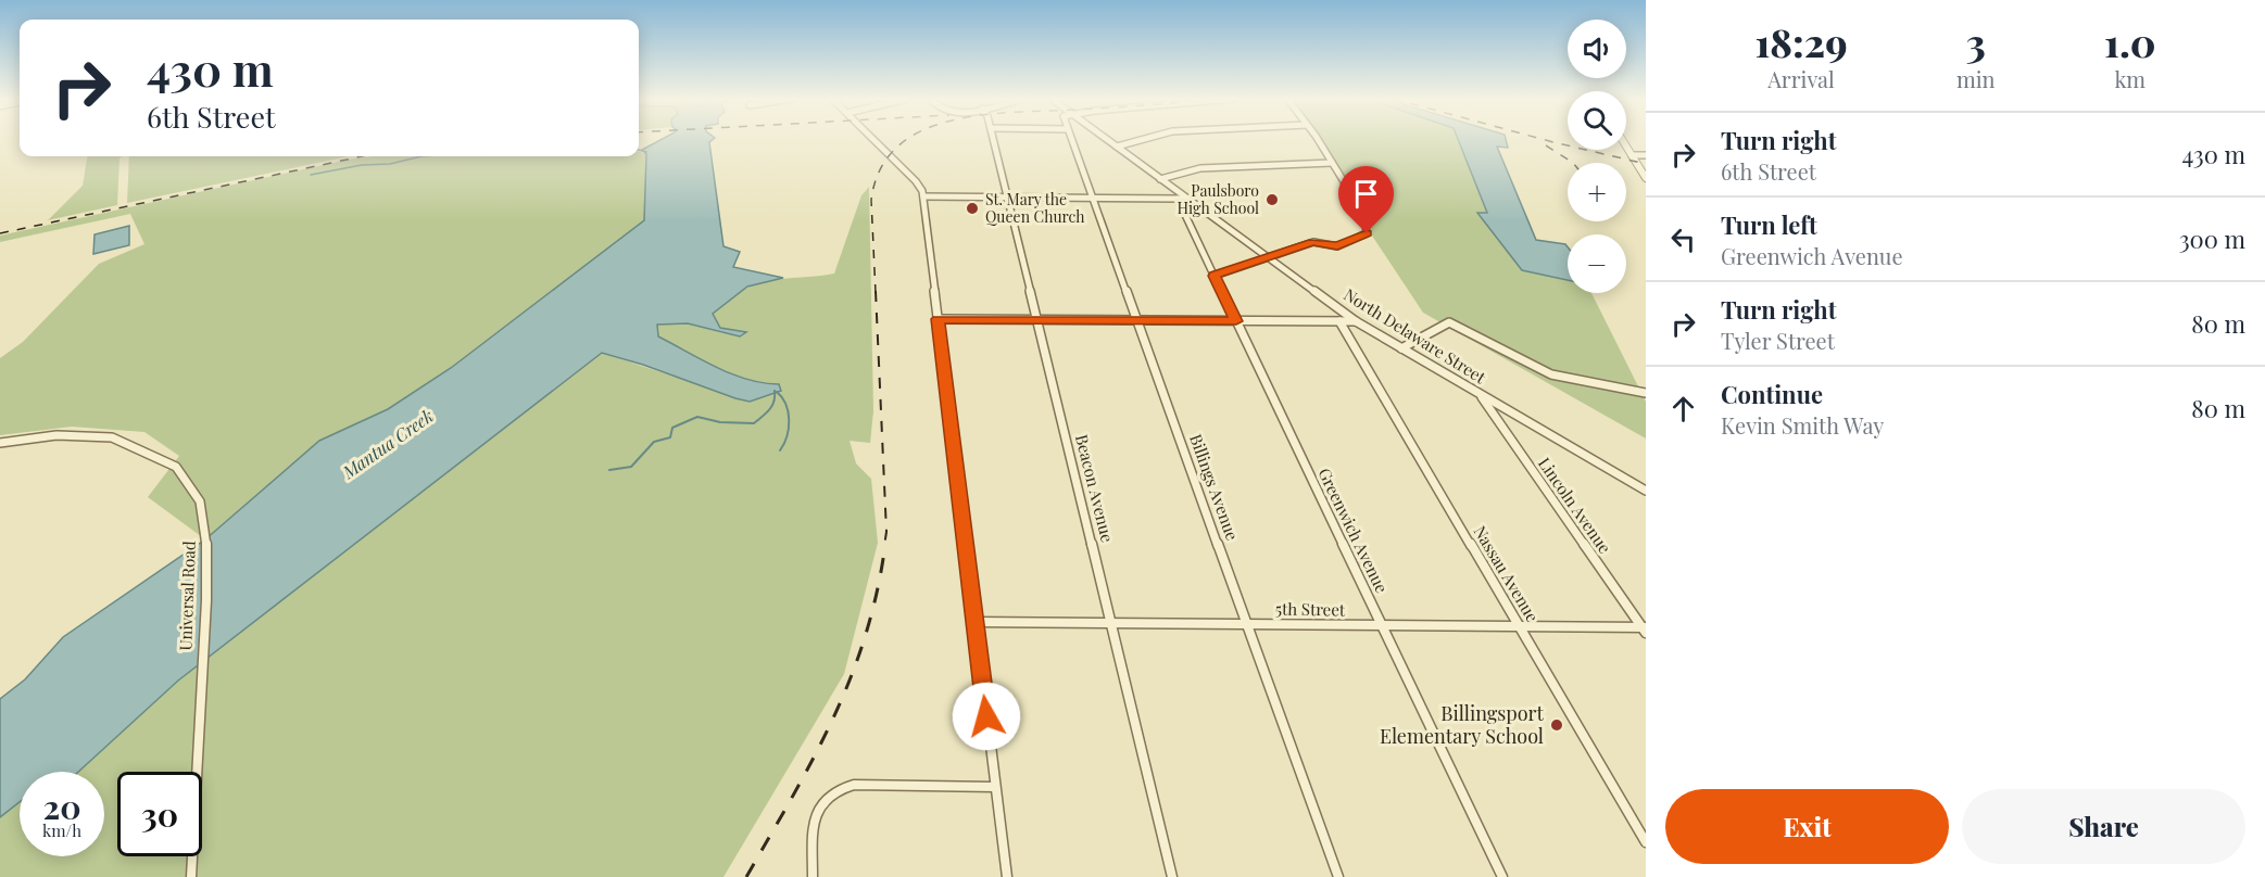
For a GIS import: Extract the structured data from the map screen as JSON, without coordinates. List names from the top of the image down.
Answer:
{
  "streets": {
    "street": [
      "North Delaware Street",
      "Billings Avenue",
      "Beacon Avenue",
      "Lincoln Avenue",
      "Greenwich Avenue",
      "Nassau Avenue",
      "Universal Road",
      "5th Street"
    ]
  },
  "crossings": [
    ["North Delaware Street", "Lincoln Avenue"],
    ["Billings Avenue", "5th Street"],
    ["Beacon Avenue", "5th Street"],
    ["Lincoln Avenue", "5th Street"],
    ["Greenwich Avenue", "5th Street"],
    ["Nassau Avenue", "5th Street"]
  ],
  "water": ["Mantua Creek"],
  "places": ["Paulsboro High School", "St. Mary the Queen Church", "Billingsport Elementary School"],
  "page": {
    "eta": [
      "18:29",
      "Arrival",
      "3",
      "min",
      "1.0",
      "km"
    ],
    "map_buttons": ["+", "−"],
    "turn": ["430 m", "6th Street"],
    "list": [
      {
        "name": "Turn right",
        "note": "6th Street",
        "value": "430 m"
      },
      {
        "name": "Turn left",
        "note": "Greenwich Avenue",
        "value": "300 m"
      },
      {
        "name": "Turn right",
        "note": "Tyler Street",
        "value": "80 m"
      },
      {
        "name": "Continue",
        "note": "Kevin Smith Way",
        "value": "80 m"
      }
    ],
    "speed": "20 km/h",
    "limit": "30",
    "buttons": ["Exit", "Share"]
  }
}
